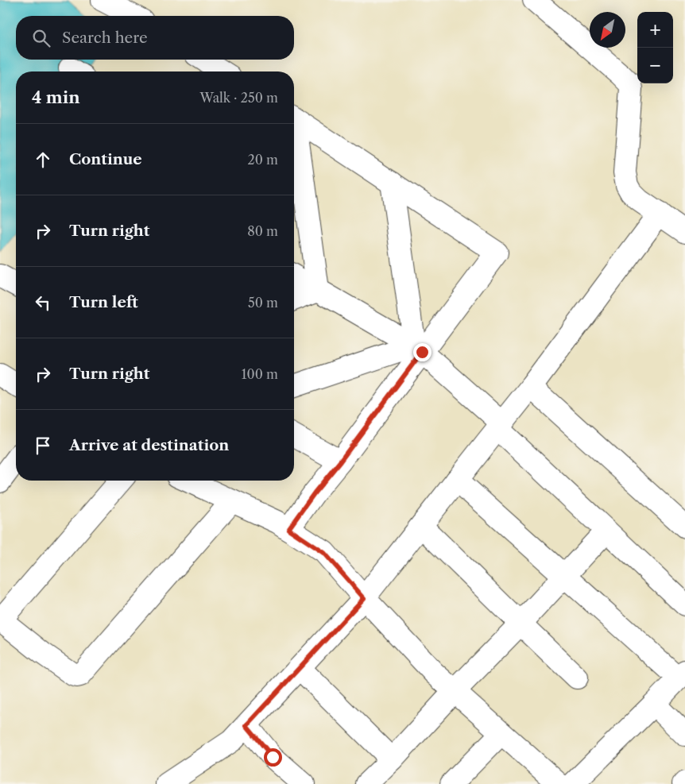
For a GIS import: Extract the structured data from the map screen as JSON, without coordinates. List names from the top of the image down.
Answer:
{
  "north": "bottom left",
  "page": {
    "map_buttons": ["+", "−"],
    "search": "Search here",
    "heading": ["4 min", "Walk · 250 m"],
    "list": [
      ["Continue", "20 m"],
      ["Turn right", "80 m"],
      ["Turn left", "50 m"],
      ["Turn right", "100 m"],
      "Arrive at destination"
    ]
  }
}
